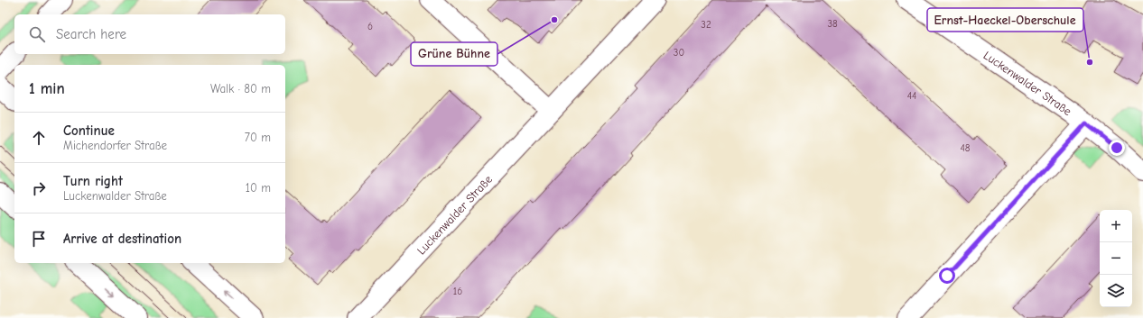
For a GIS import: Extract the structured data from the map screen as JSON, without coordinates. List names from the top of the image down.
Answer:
{
  "streets": {
    "street": ["Luckenwalder Straße"]
  },
  "places": ["Grüne Bühne", "Ernst-Haeckel-Oberschule"],
  "house_numbers": [
    "38",
    "32",
    "6",
    "30",
    "44",
    "48",
    "16"
  ],
  "page": {
    "search": "Search here",
    "heading": ["1 min", "Walk · 80 m"],
    "list": [
      ["Continue", "Michendorfer Straße", "70 m"],
      ["Turn right", "Luckenwalder Straße", "10 m"],
      "Arrive at destination"
    ],
    "map_buttons": ["+", "−"]
  }
}
